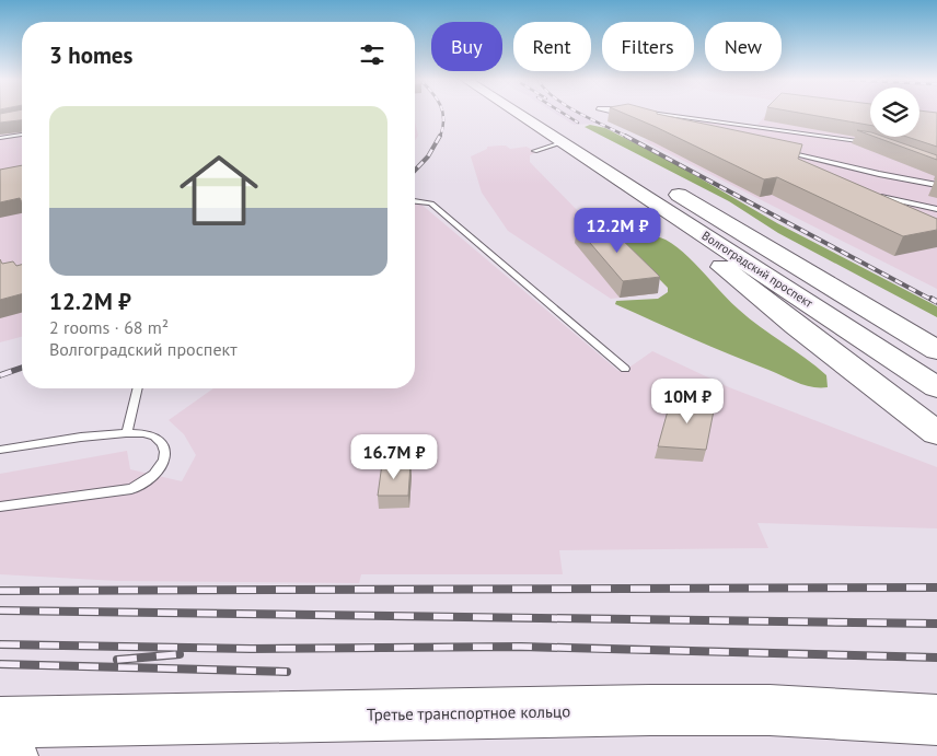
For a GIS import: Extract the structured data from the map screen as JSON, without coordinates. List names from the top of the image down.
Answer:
{
  "streets": {
    "main road": ["Волгоградский проспект", "Третье транспортное кольцо"]
  },
  "page": {
    "chip": [
      "Buy",
      "Rent",
      "Filters",
      "New"
    ],
    "heading": "3 homes",
    "list": [
      {
        "name": "12.2M ₽",
        "note": "2 rooms · 68 m² · Волгоградский проспект"
      }
    ],
    "price": ["12.2M ₽", "10M ₽", "16.7M ₽"]
  }
}
